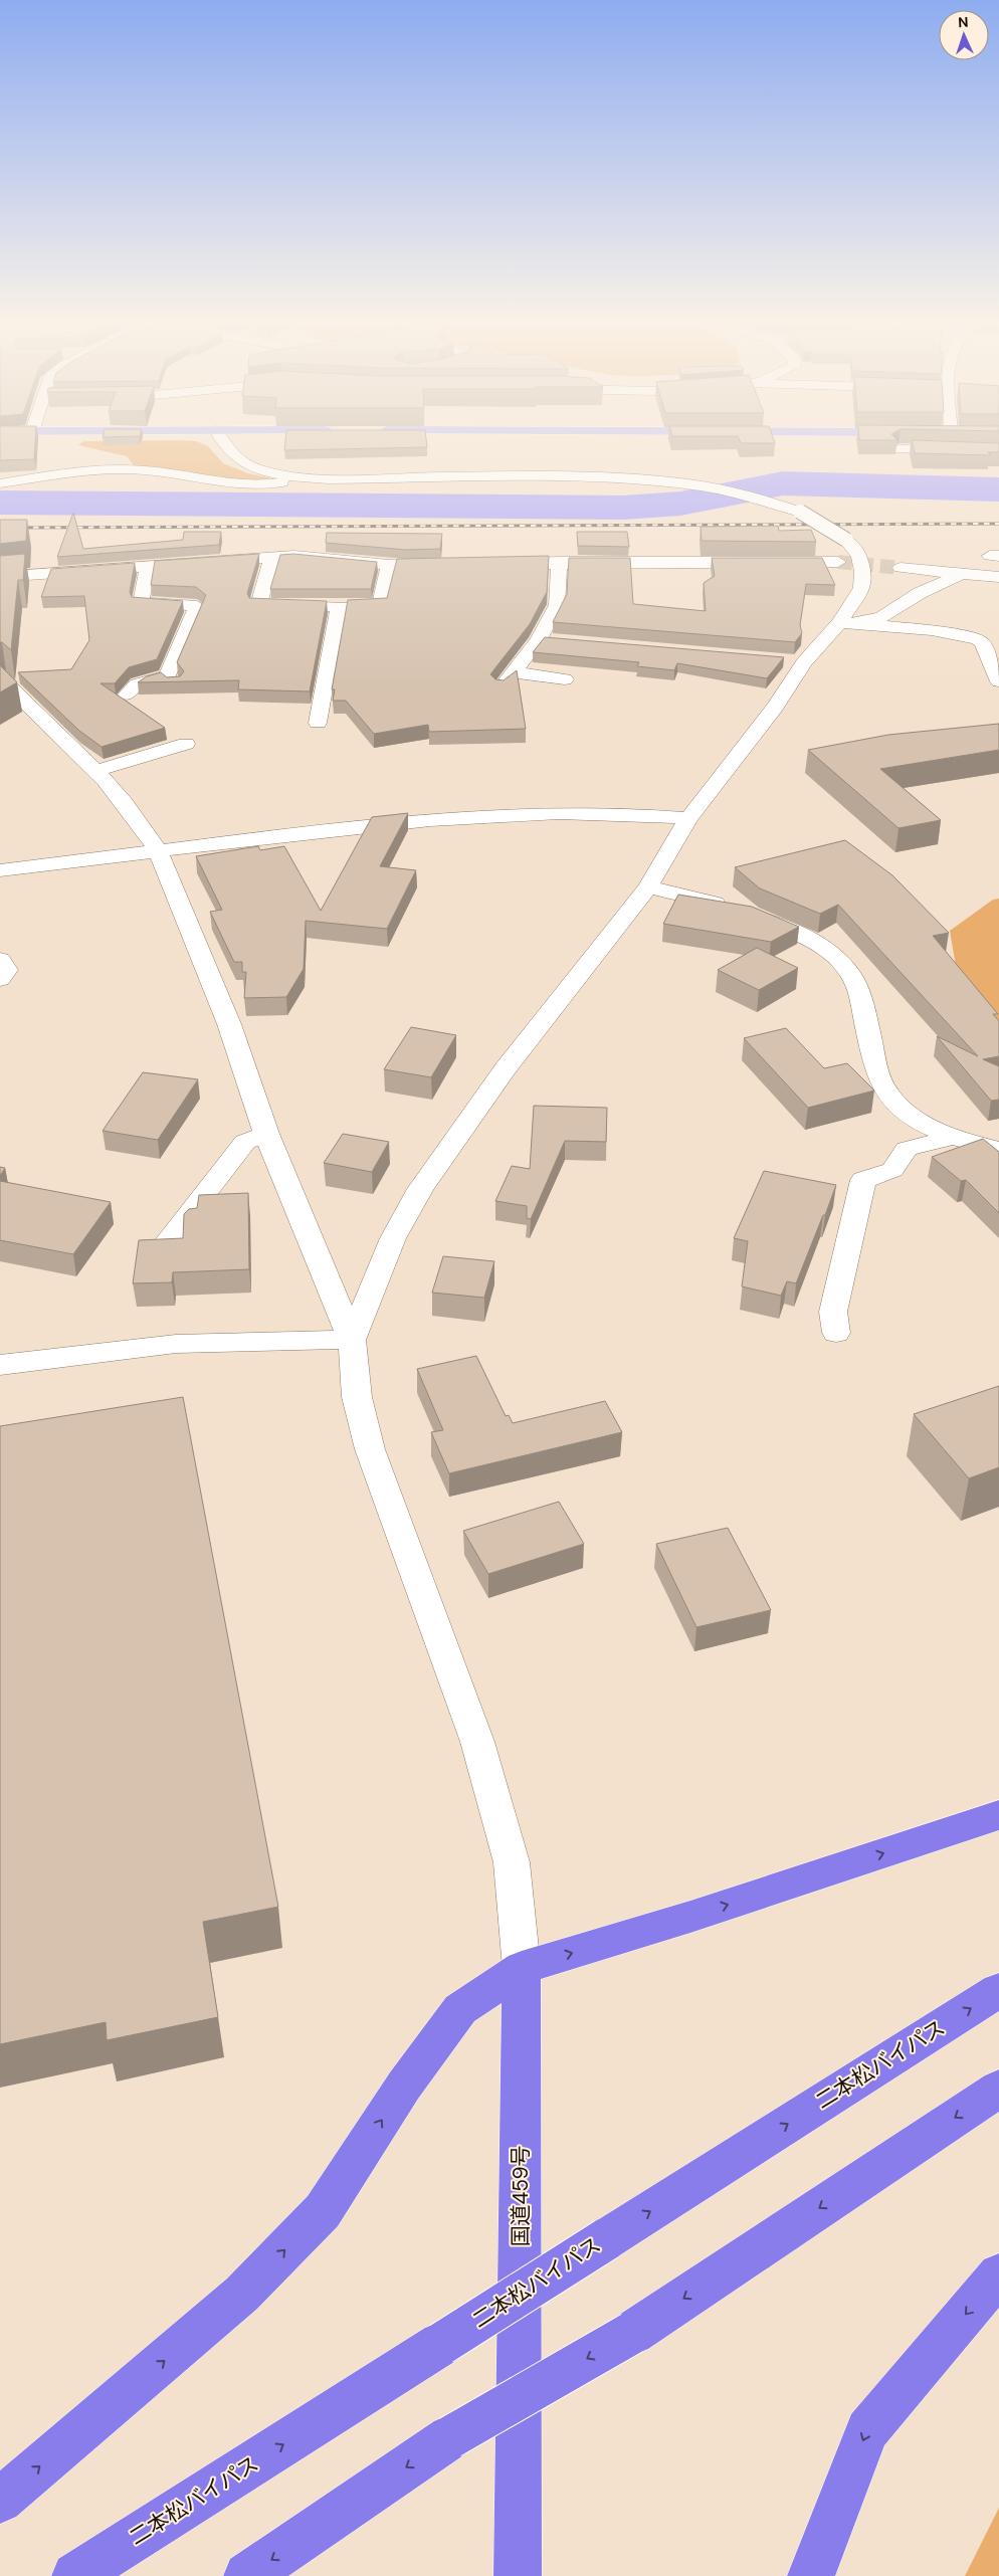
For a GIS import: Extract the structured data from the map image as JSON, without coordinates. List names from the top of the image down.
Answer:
{
  "streets": {
    "highway": ["二本松バイパス", "国道459号"]
  },
  "north": "top"
}
